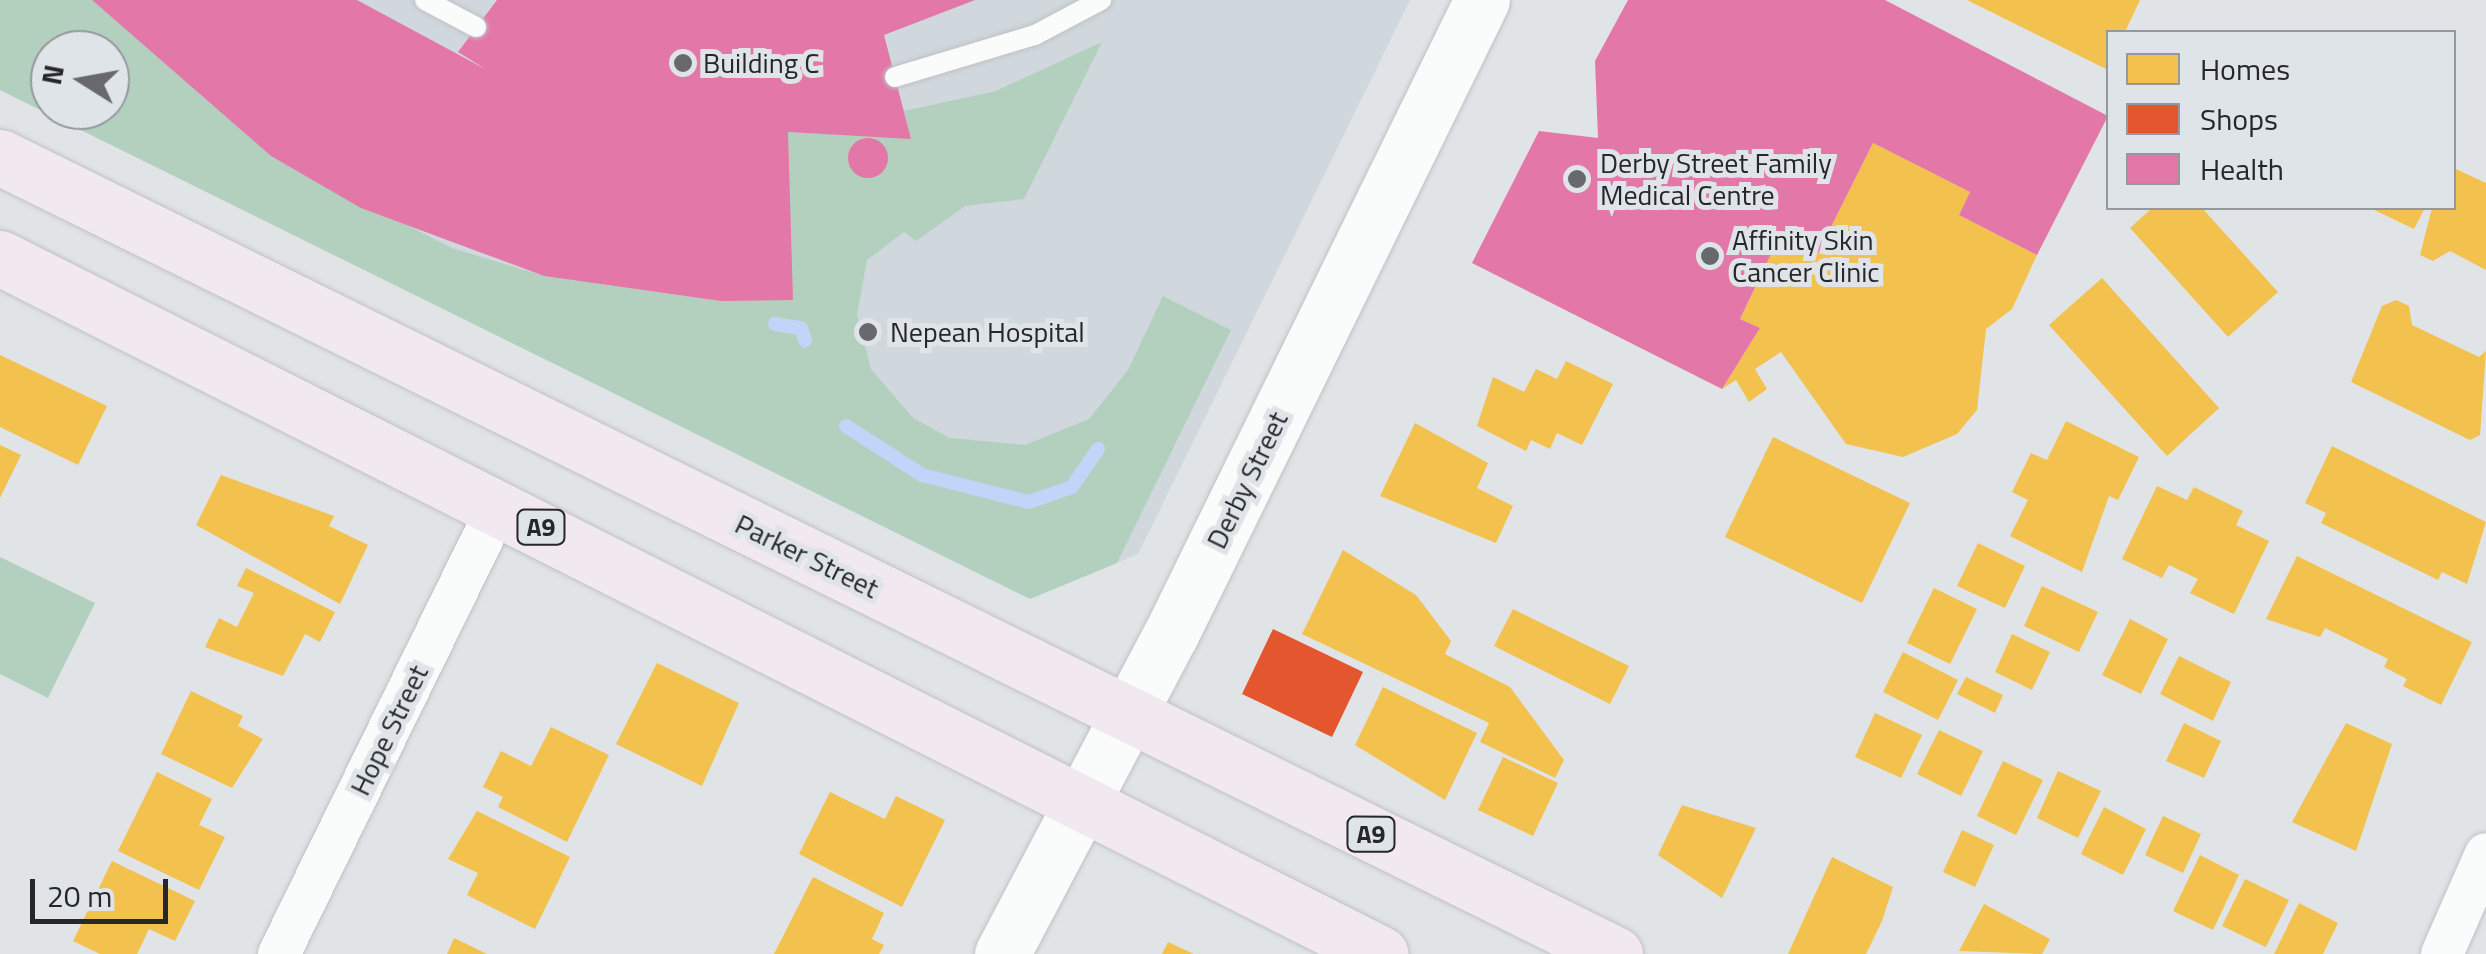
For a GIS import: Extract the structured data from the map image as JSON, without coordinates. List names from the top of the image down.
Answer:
{
  "streets": {
    "highway": ["A9", "Parker Street"],
    "street": ["Derby Street", "Hope Street"]
  },
  "crossings": [
    ["Derby Street", "A9"],
    ["Derby Street", "Parker Street"],
    ["A9", "Hope Street"]
  ],
  "places": [
    "Building C",
    "Derby Street Family Medical Centre",
    "Affinity Skin Cancer Clinic",
    "Nepean Hospital"
  ],
  "legend": ["Homes", "Shops", "Health"],
  "scale_bar": "20 m",
  "north": "left"
}
